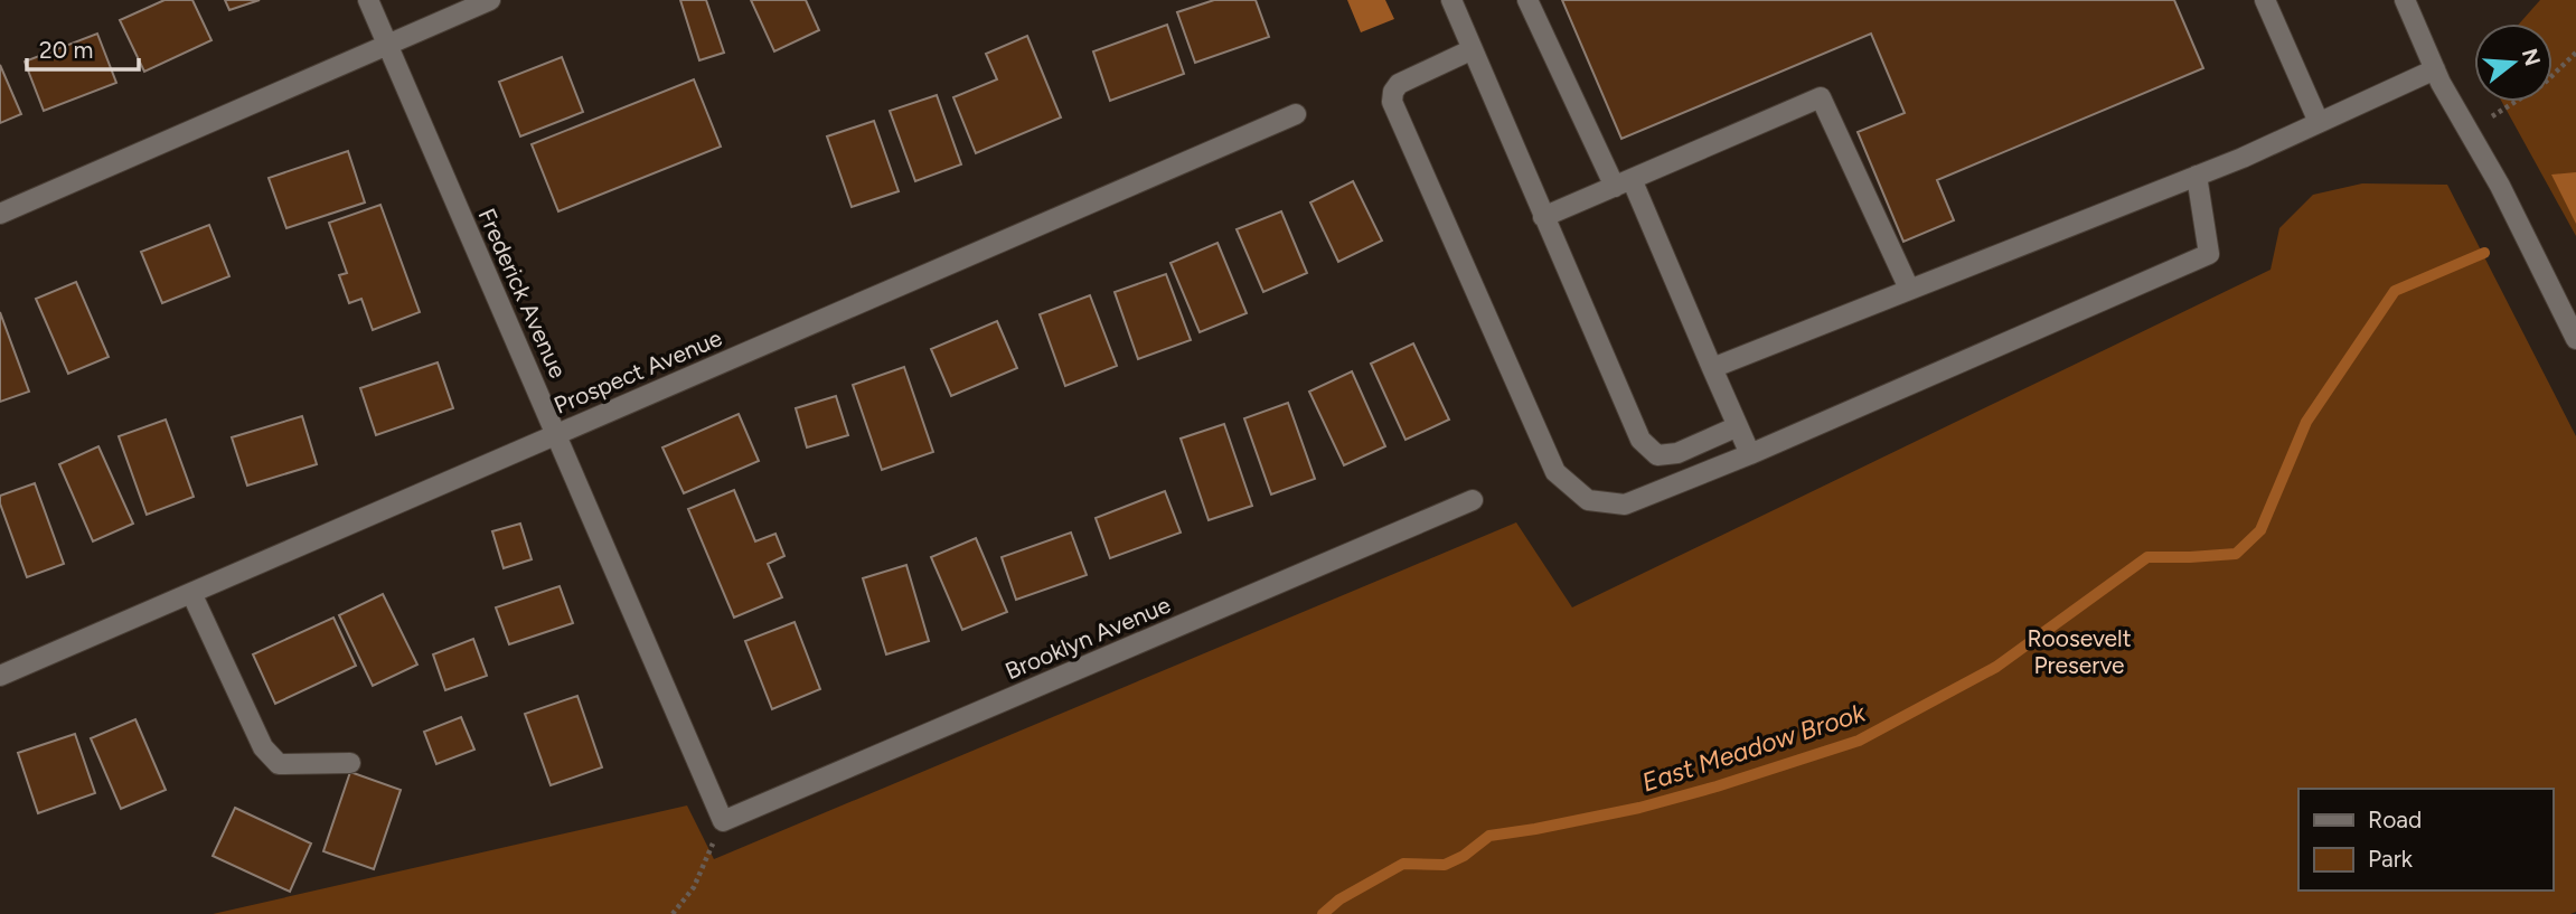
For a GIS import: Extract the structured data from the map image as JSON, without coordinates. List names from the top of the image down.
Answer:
{
  "streets": {
    "street": ["Frederick Avenue", "Prospect Avenue", "Brooklyn Avenue"]
  },
  "crossings": [
    ["Frederick Avenue", "Prospect Avenue"],
    ["Frederick Avenue", "Brooklyn Avenue"]
  ],
  "water": ["East Meadow Brook"],
  "parks": ["Roosevelt Preserve"],
  "legend": ["Road", "Park"],
  "scale_bar": "20 m",
  "north": "right"
}
